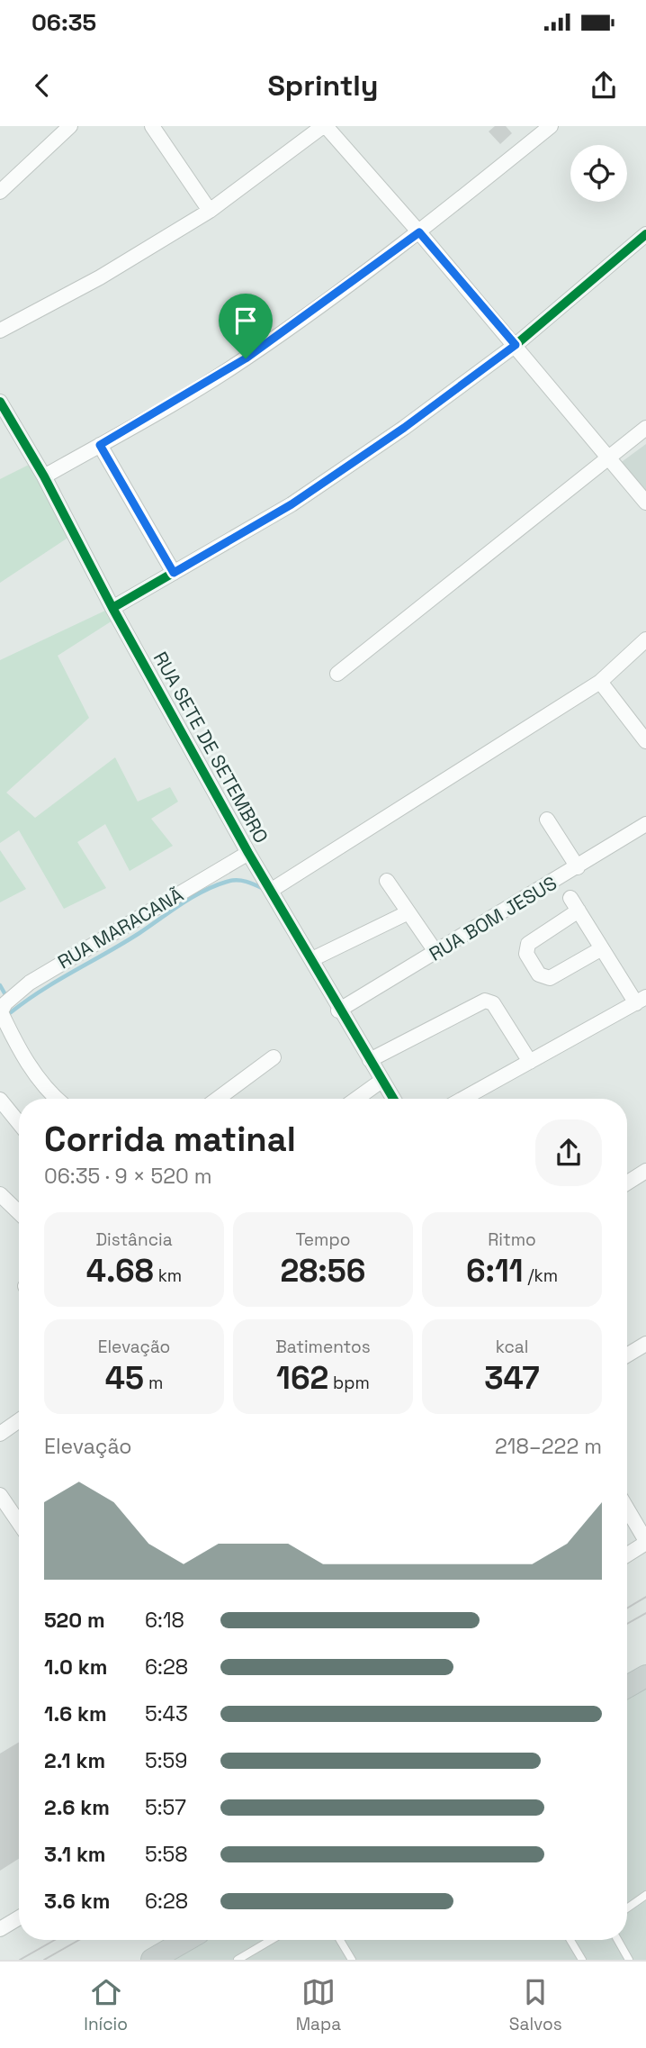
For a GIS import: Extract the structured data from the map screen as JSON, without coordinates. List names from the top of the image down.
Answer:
{
  "streets": {
    "street": ["RUA SETE DE SETEMBRO", "RUA BOM JESUS", "RUA MARACANÃ"]
  },
  "crossings": [
    ["RUA SETE DE SETEMBRO", "RUA BOM JESUS"],
    ["RUA SETE DE SETEMBRO", "RUA MARACANÃ"]
  ],
  "page": {
    "status": "06:35",
    "header": "Sprintly",
    "heading": ["Corrida matinal", "06:35 · 9 × 520 m"],
    "stats": [
      ["Distância", "4.68 km"],
      ["Tempo", "28:56"],
      ["Ritmo", "6:11 /km"],
      ["Elevação", "45 m"],
      ["Batimentos", "162 bpm"],
      ["kcal", "347"]
    ],
    "chart": ["Elevação", "218–222 m"],
    "list": [
      {
        "name": "520 m",
        "note": "6:18"
      },
      {
        "name": "1.0 km",
        "note": "6:28"
      },
      {
        "name": "1.6 km",
        "note": "5:43"
      },
      {
        "name": "2.1 km",
        "note": "5:59"
      },
      {
        "name": "2.6 km",
        "note": "5:57"
      },
      {
        "name": "3.1 km",
        "note": "5:58"
      },
      {
        "name": "3.6 km",
        "note": "6:28"
      }
    ],
    "tabs": ["Início", "Mapa", "Salvos"]
  }
}
